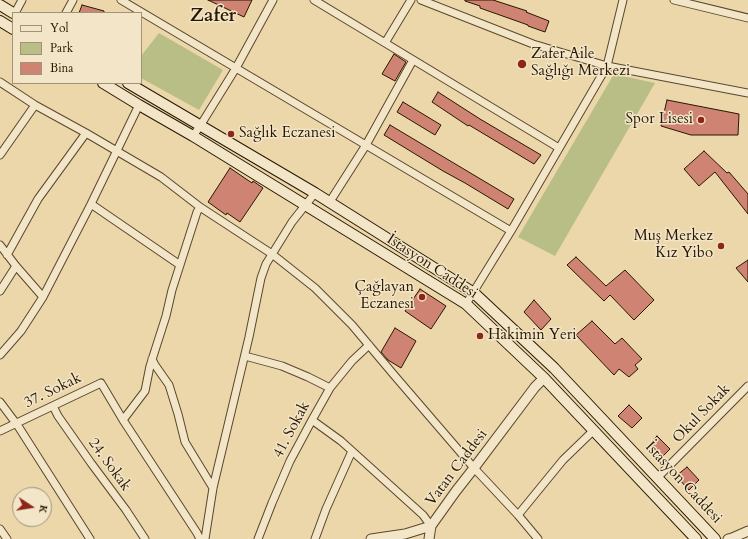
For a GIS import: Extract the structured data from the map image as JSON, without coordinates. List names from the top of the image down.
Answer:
{
  "streets": {
    "main road": ["İstasyon Caddesi"],
    "street": [
      "37. Sokak",
      "Okul Sokak",
      "41. Sokak",
      "24. Sokak",
      "Vatan Caddesi"
    ]
  },
  "crossings": [
    ["İstasyon Caddesi", "Okul Sokak"],
    ["İstasyon Caddesi", "Vatan Caddesi"],
    ["37. Sokak", "24. Sokak"]
  ],
  "districts": ["Zafer"],
  "places": [
    "Zafer Aile Sağlığı Merkezi",
    "Spor Lisesi",
    "Sağlık Eczanesi",
    "Muş Merkez Kız Yibo",
    "Çağlayan Eczanesi",
    "Hakimin Yeri"
  ],
  "legend": ["Yol", "Park", "Bina"],
  "north": "right"
}
